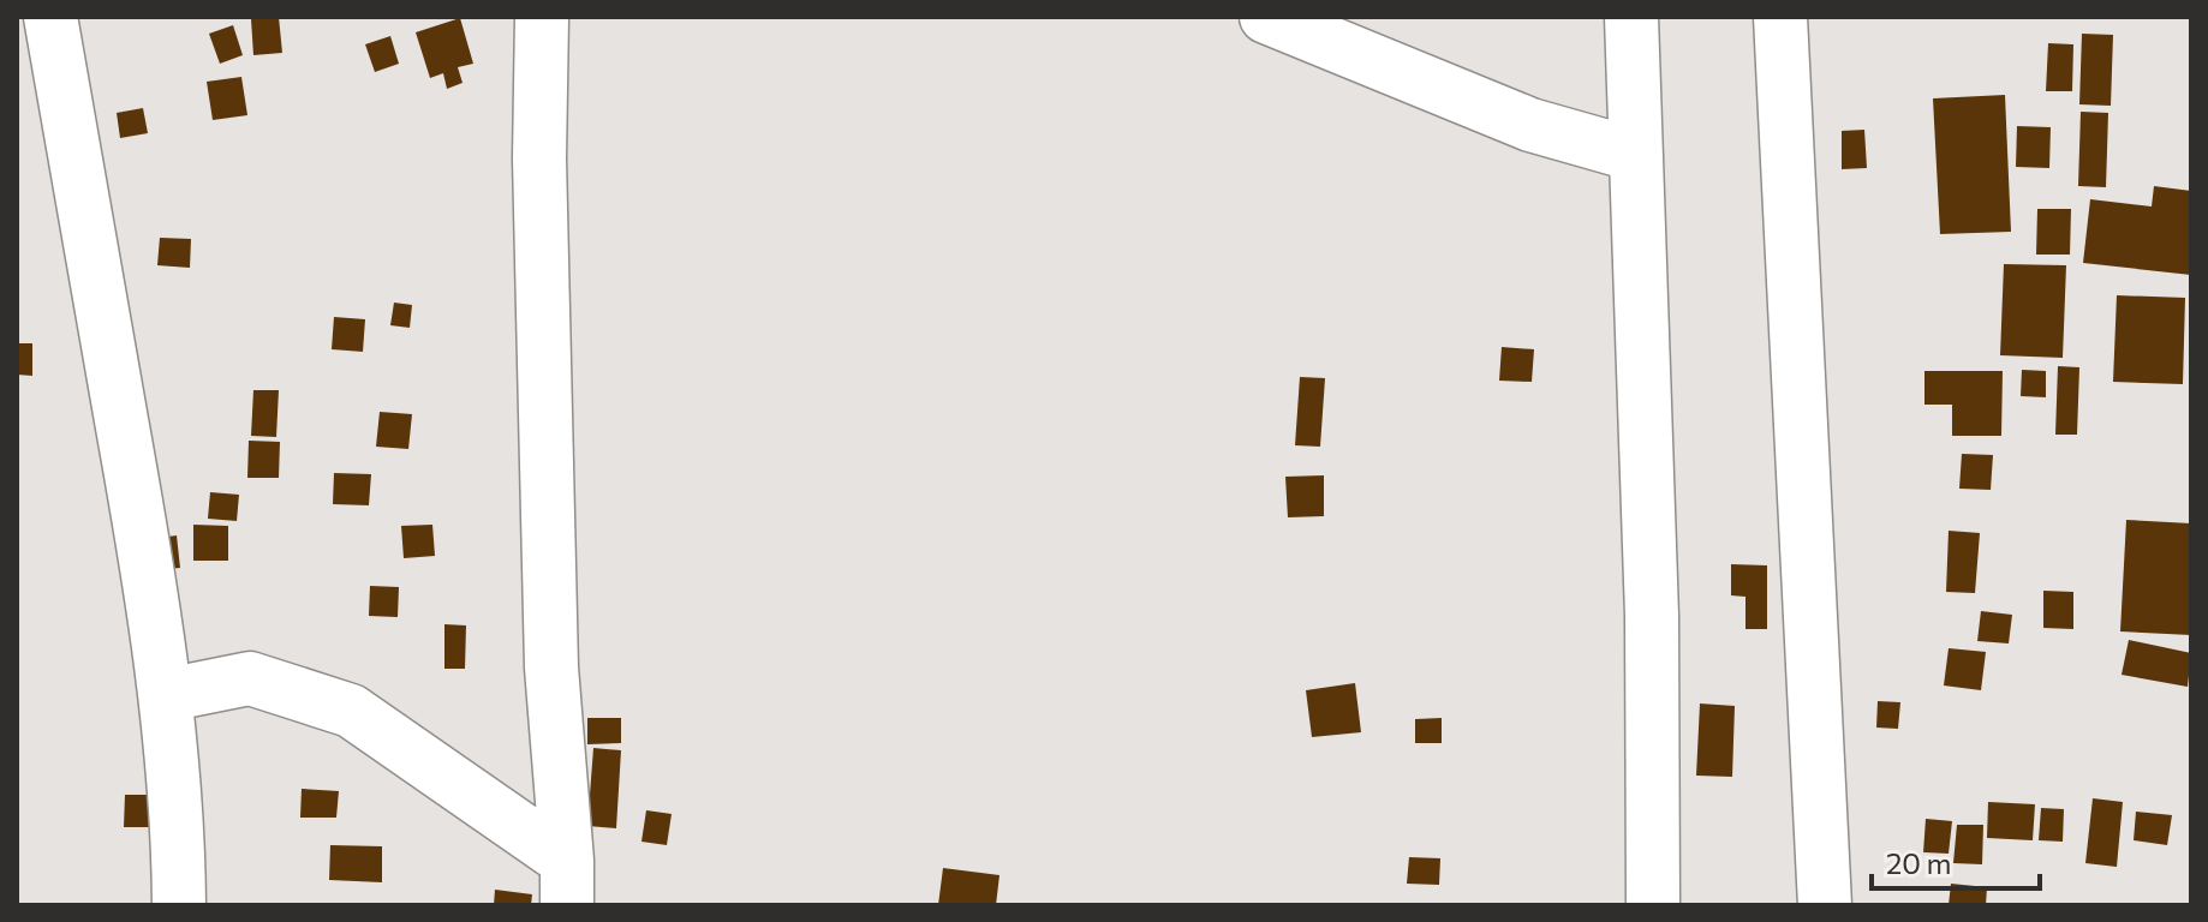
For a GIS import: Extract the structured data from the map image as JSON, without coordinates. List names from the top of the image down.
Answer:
{
  "scale_bar": "20 m"
}
